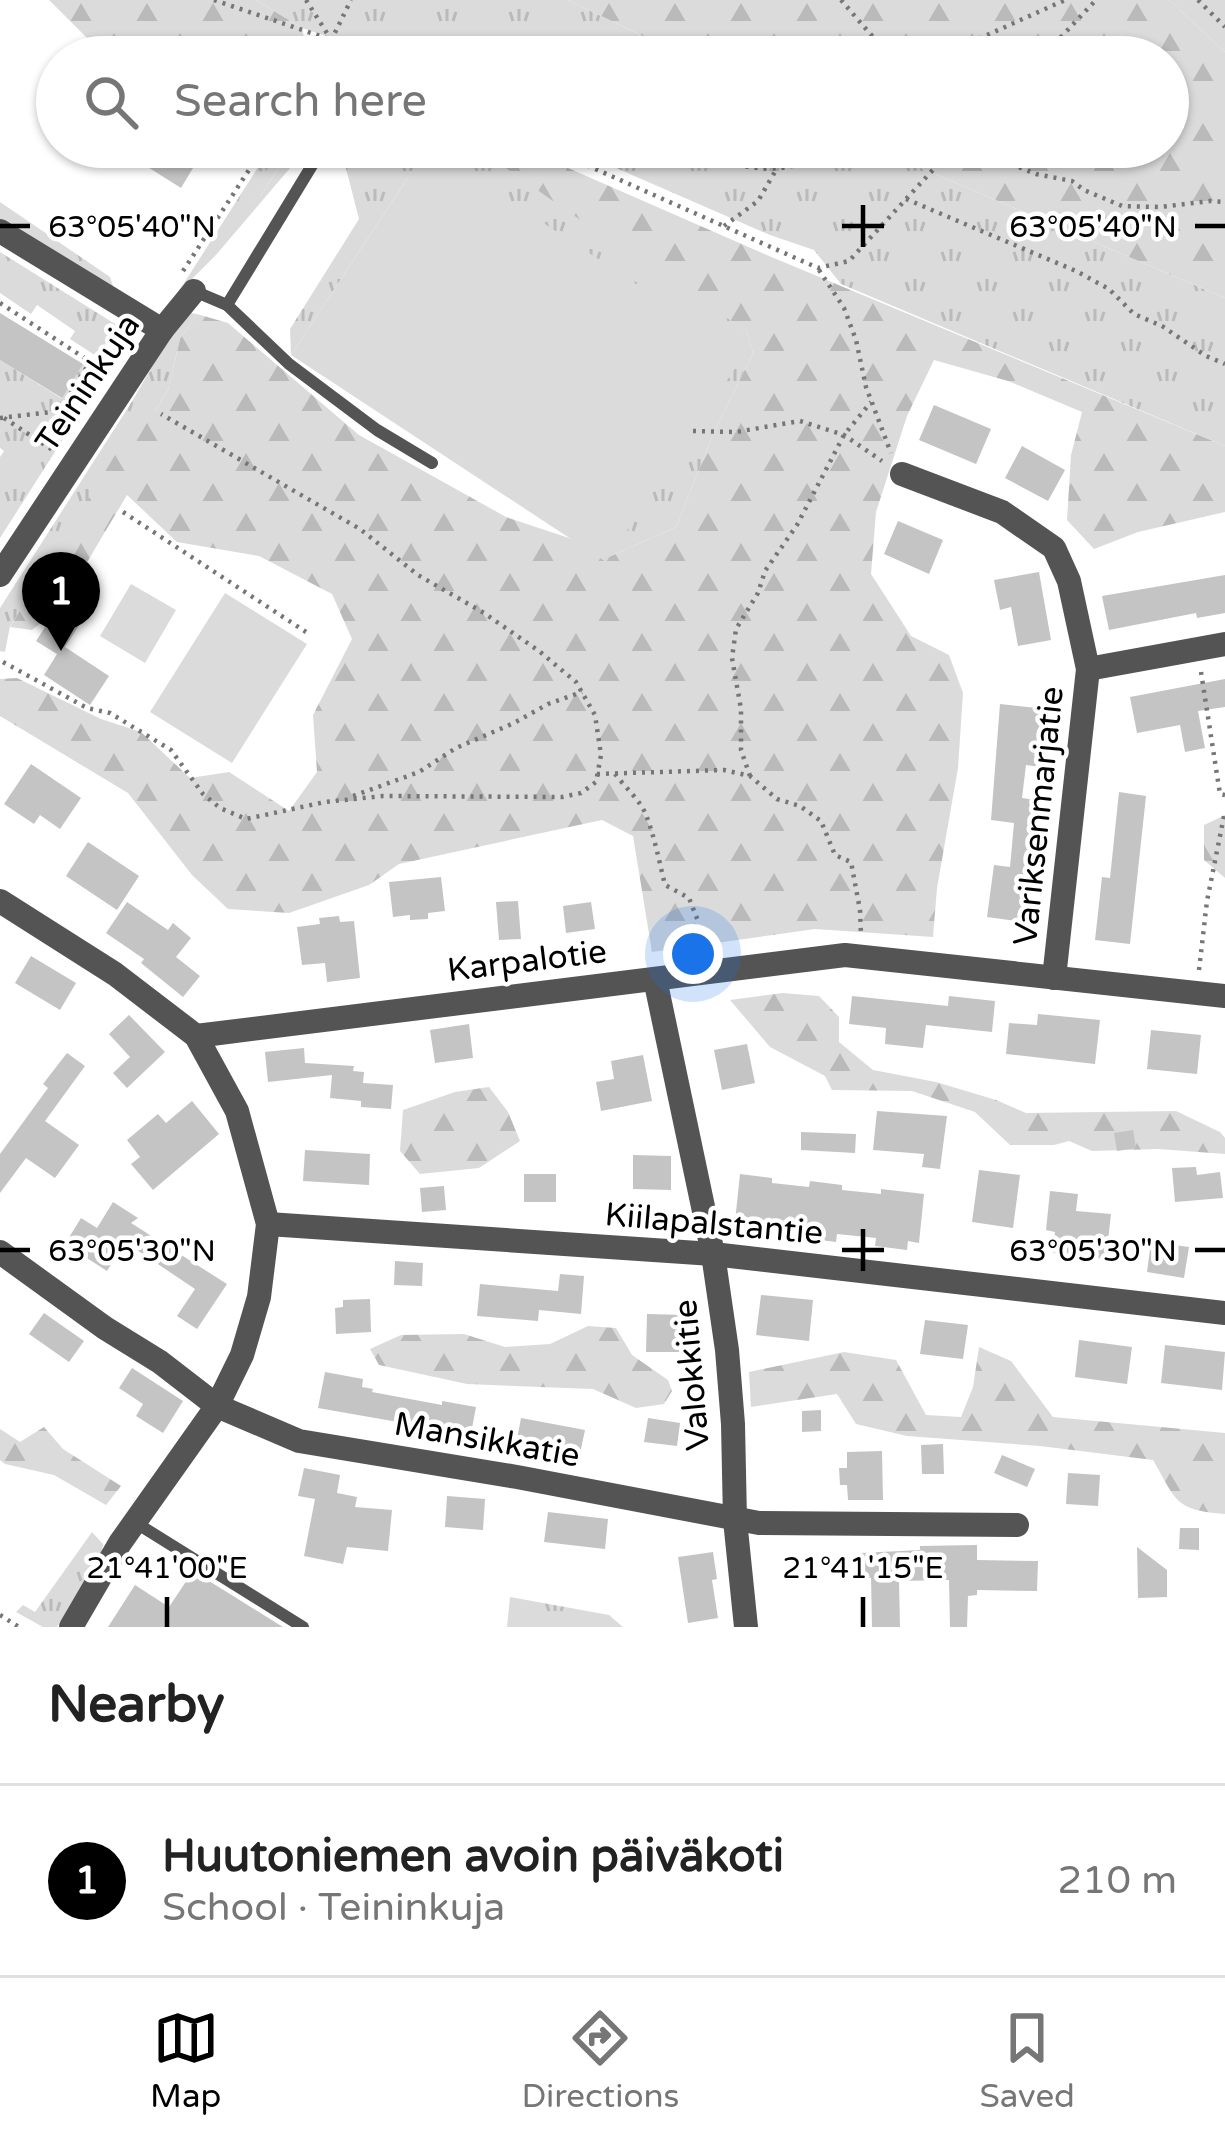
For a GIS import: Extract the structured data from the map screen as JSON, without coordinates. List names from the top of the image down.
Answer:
{
  "streets": {
    "street": [
      "Teininkuja",
      "Variksenmarjatie",
      "Karpalotie",
      "Kiilapalstantie",
      "Valokkitie",
      "Mansikkatie"
    ]
  },
  "crossings": [
    ["Variksenmarjatie", "Karpalotie"],
    ["Karpalotie", "Valokkitie"],
    ["Kiilapalstantie", "Valokkitie"],
    ["Valokkitie", "Mansikkatie"]
  ],
  "page": {
    "search": "Search here",
    "pins": "1",
    "heading": "Nearby",
    "list": [
      {
        "mark": "1",
        "name": "Huutoniemen avoin päiväkoti",
        "note": "School · Teininkuja",
        "value": "210 m"
      }
    ],
    "nav": ["Map", "Directions", "Saved"]
  },
  "coordinates": [
    "63°05'40\"N",
    "63°05'30\"N",
    "21°41'00\"E",
    "21°41'15\"E"
  ]
}
